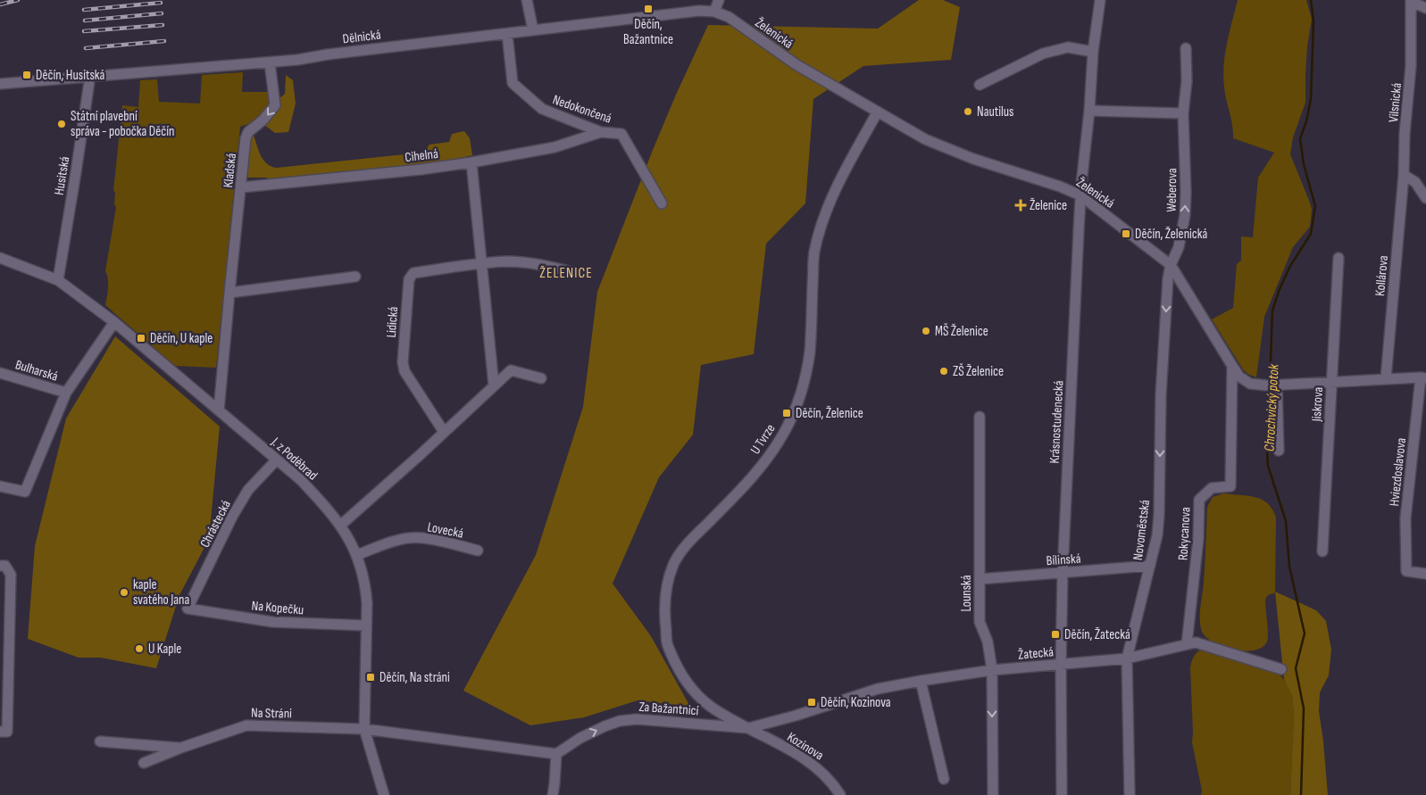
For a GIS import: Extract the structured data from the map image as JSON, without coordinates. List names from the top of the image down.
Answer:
{
  "streets": {
    "street": [
      "Želenická",
      "Dělnická",
      "Vilsnická",
      "Nedokončená",
      "Cihelná",
      "Kladská",
      "Husitská",
      "Weberova",
      "Kollárova",
      "Lidická",
      "Bulharská",
      "Jiskrova",
      "Krásnostudenecká",
      "U Tvrze",
      "J. z Poděbrad",
      "Hviezdoslavova",
      "Chrástecká",
      "Lovecká",
      "Novoměstská",
      "Rokycanova",
      "Bílinská",
      "Lounská",
      "Na Kopečku",
      "Žatecká",
      "Za Bažantnicí",
      "Na Stráni",
      "Kozinova"
    ]
  },
  "crossings": [
    ["Želenická", "Dělnická"],
    ["Želenická", "Weberova"],
    ["Želenická", "Kollárova"],
    ["Želenická", "Jiskrova"],
    ["Želenická", "Krásnostudenecká"],
    ["Želenická", "U Tvrze"],
    ["Želenická", "Hviezdoslavova"],
    ["Želenická", "Novoměstská"],
    ["Želenická", "Rokycanova"],
    ["Dělnická", "Nedokončená"],
    ["Dělnická", "Kladská"],
    ["Dělnická", "Husitská"],
    ["Vilsnická", "Kollárova"],
    ["Nedokončená", "Cihelná"],
    ["Cihelná", "Kladská"],
    ["Kladská", "J. z Poděbrad"],
    ["Husitská", "J. z Poděbrad"],
    ["Weberova", "Novoměstská"],
    ["Krásnostudenecká", "Bílinská"],
    ["Krásnostudenecká", "Žatecká"],
    ["U Tvrze", "Za Bažantnicí"],
    ["U Tvrze", "Kozinova"],
    ["J. z Poděbrad", "Chrástecká"],
    ["J. z Poděbrad", "Lovecká"],
    ["J. z Poděbrad", "Na Kopečku"],
    ["J. z Poděbrad", "Na Stráni"],
    ["Chrástecká", "Na Kopečku"],
    ["Novoměstská", "Bílinská"],
    ["Novoměstská", "Žatecká"],
    ["Rokycanova", "Žatecká"],
    ["Bílinská", "Lounská"],
    ["Lounská", "Žatecká"],
    ["Lounská", "Za Bažantnicí"],
    ["Žatecká", "Za Bažantnicí"],
    ["Za Bažantnicí", "Kozinova"]
  ],
  "one_way": [
    "Kladská",
    "Weberova",
    "Novoměstská",
    "Za Bažantnicí"
  ],
  "districts": ["ŽELENICE"],
  "water": ["Chrochvický potok"],
  "places": {
    "transit": [
      "Děčín, Bažantnice",
      "Děčín, Husitská",
      "Děčín, Želenická",
      "Děčín, U kaple",
      "Děčín, Želenice",
      "Děčín, Žatecká",
      "Děčín, Na stráni",
      "Děčín, Kozinova"
    ],
    "other": [
      "Nautilus",
      "Státní plavební správa - pobočka Děčín",
      "MŠ Želenice",
      "ZŠ Želenice",
      "kaple svatého Jana",
      "U Kaple"
    ],
    "health": ["Želenice"]
  }
}
